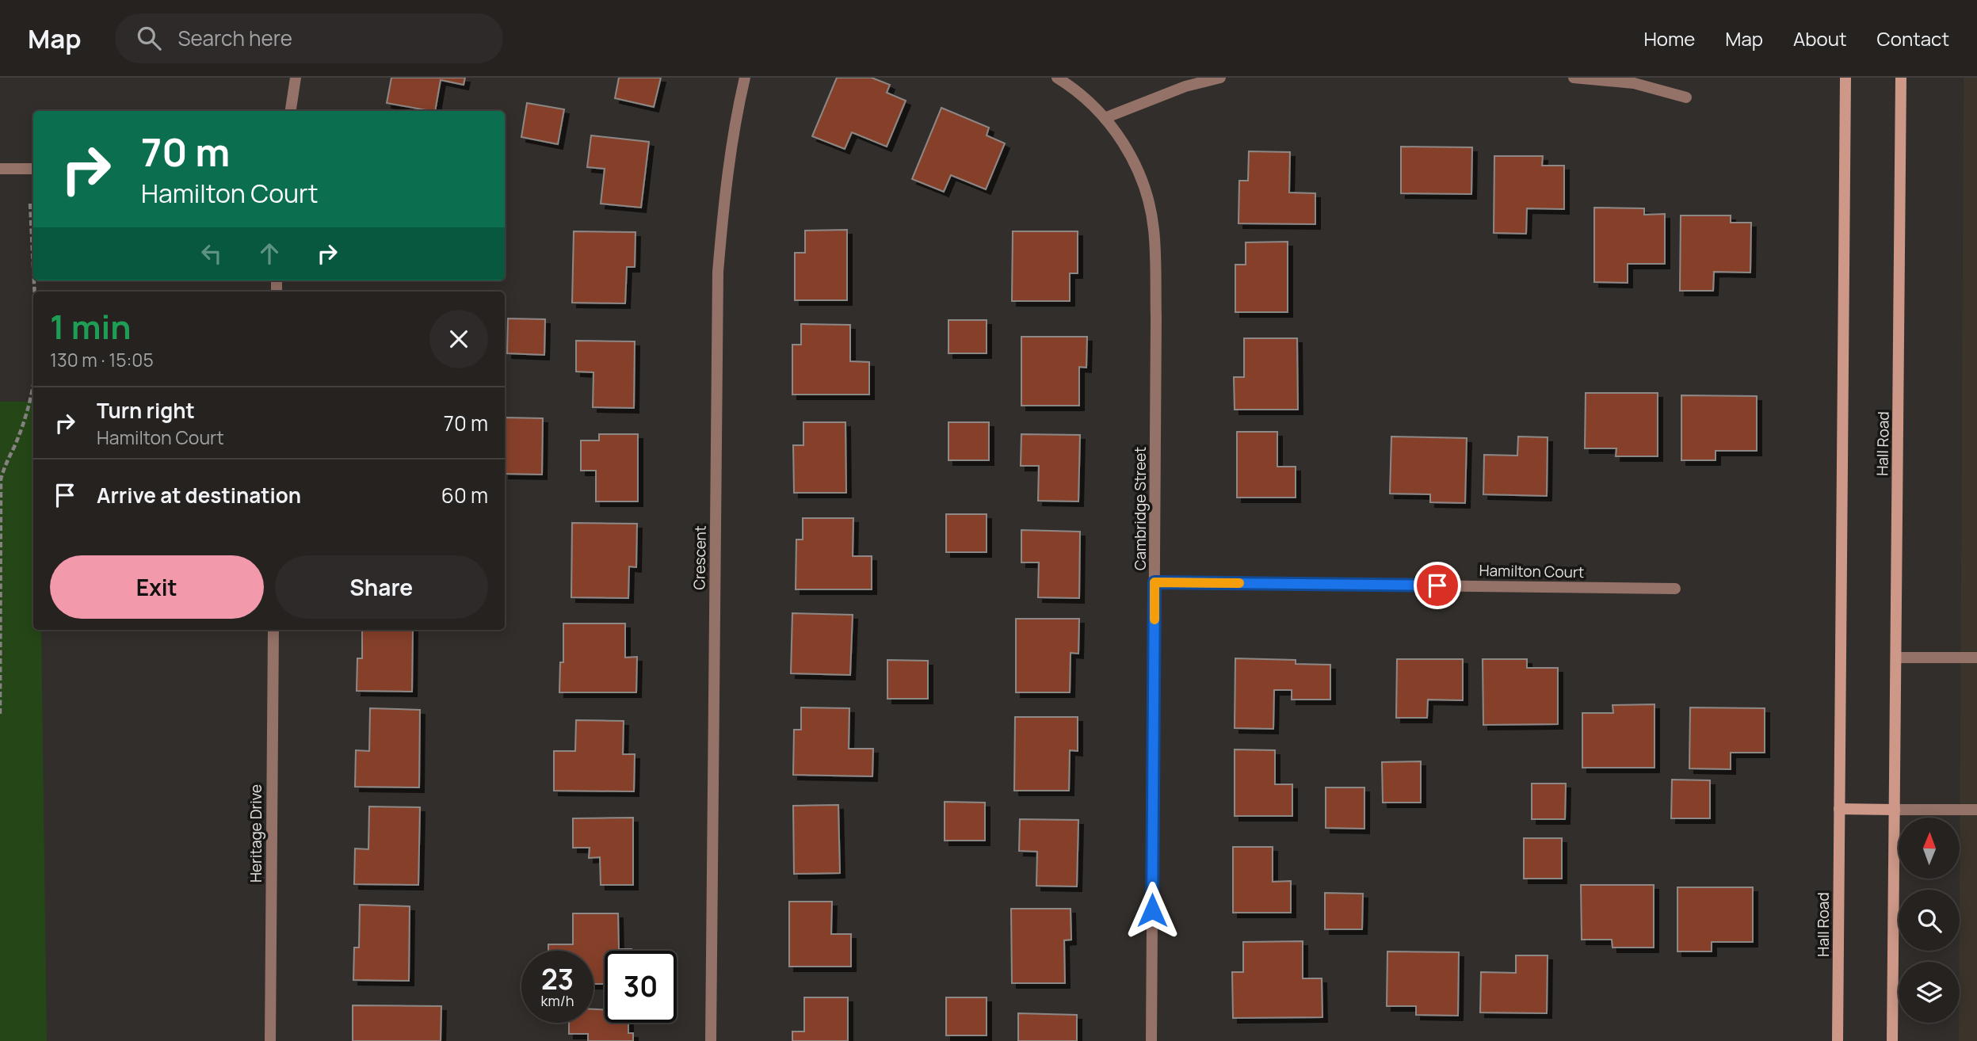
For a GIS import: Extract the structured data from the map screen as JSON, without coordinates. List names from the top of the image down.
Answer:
{
  "streets": {
    "street": [
      "Hall Road",
      "Cambridge Street",
      "Crescent",
      "Hamilton Court",
      "Heritage Drive"
    ]
  },
  "crossings": [
    ["Cambridge Street", "Hamilton Court"]
  ],
  "north": "top",
  "page": {
    "header": "Map",
    "search": "Search here",
    "nav": [
      "Home",
      "Map",
      "About",
      "Contact"
    ],
    "turn": ["70 m", "Hamilton Court"],
    "heading": ["1 min", "130 m · 15:05"],
    "list": [
      {
        "name": "Turn right",
        "note": "Hamilton Court",
        "value": "70 m"
      },
      {
        "name": "Arrive at destination",
        "value": "60 m"
      }
    ],
    "buttons": ["Exit", "Share"],
    "speed": "23 km/h",
    "limit": "30"
  }
}
